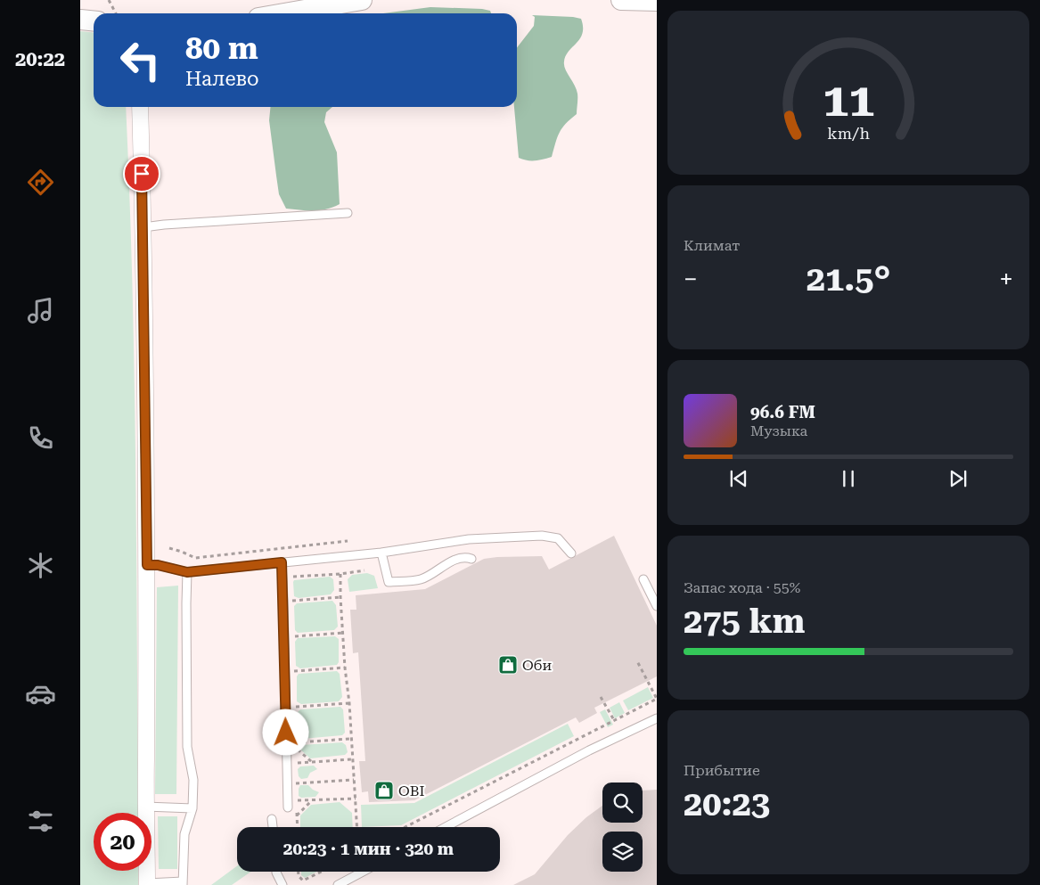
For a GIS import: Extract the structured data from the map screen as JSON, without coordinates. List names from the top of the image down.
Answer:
{
  "places": {
    "shop": ["Оби", "OBI"]
  },
  "page": {
    "tabs": "20:22",
    "turn": ["80 m", "Налево"],
    "tile": [
      "Климат",
      ["Запас хода · 55%", "275 km"],
      ["Прибытие", "20:23"]
    ],
    "heat": ["−", "21.5°", "+"],
    "song": ["96.6 FM", "Музыка"],
    "limit": "20",
    "trip": "20:23 · 1 мин · 320 m",
    "gauge": ["11", "km/h"]
  }
}
